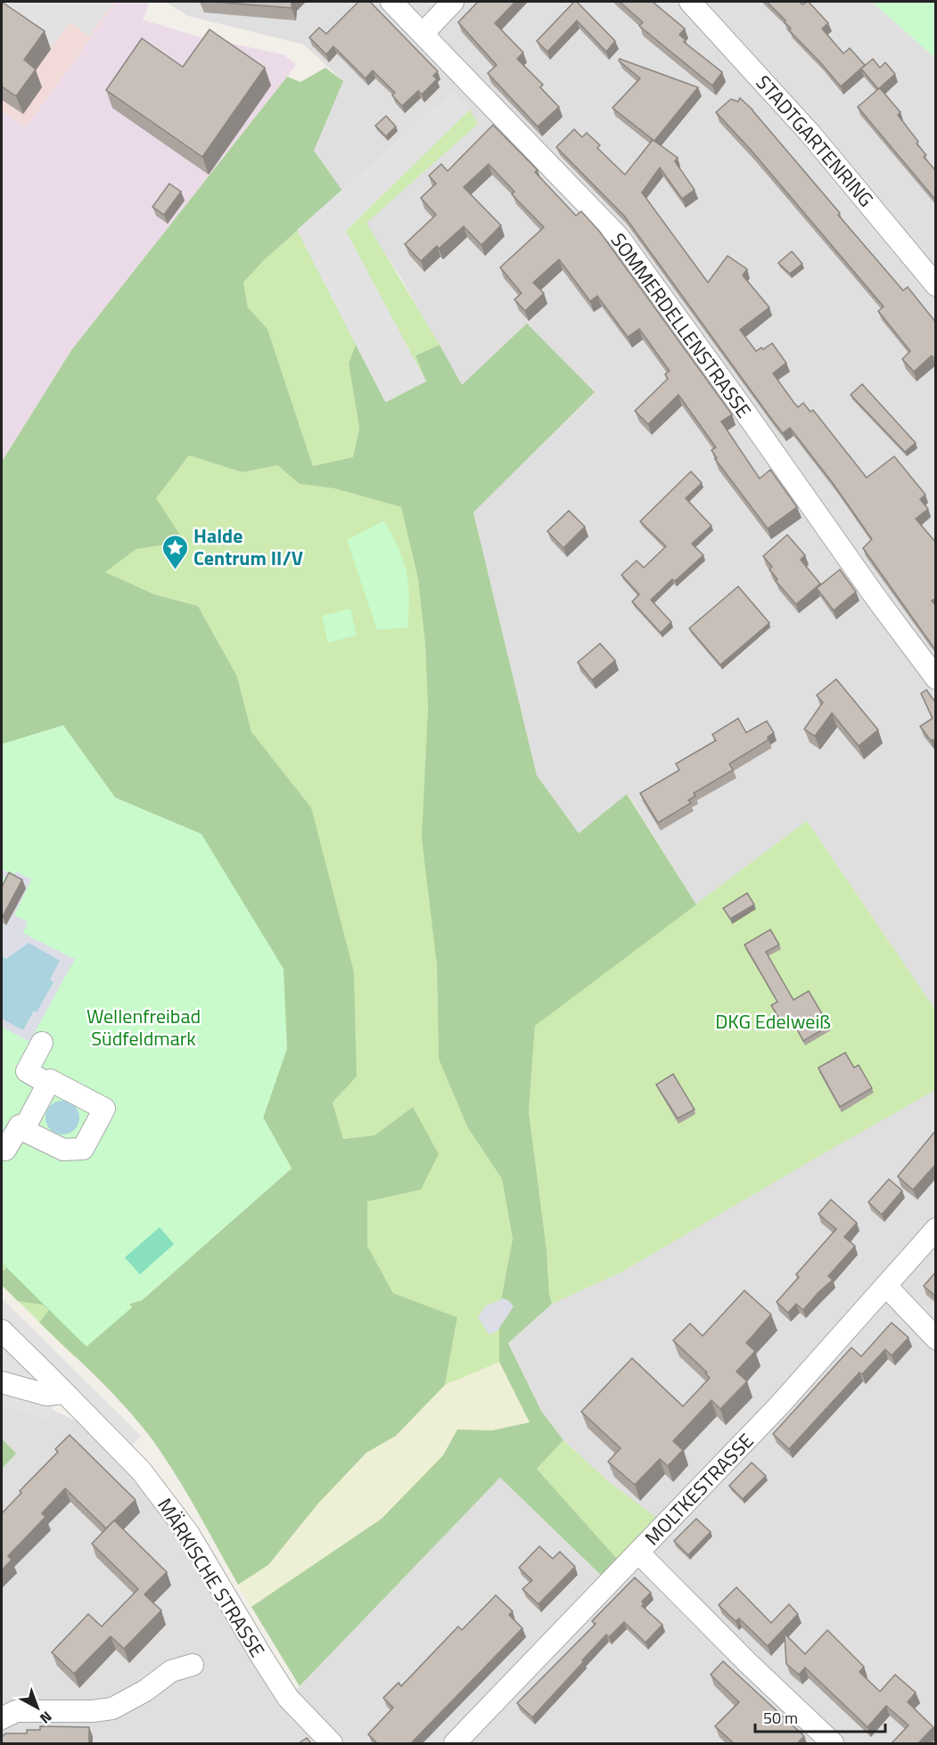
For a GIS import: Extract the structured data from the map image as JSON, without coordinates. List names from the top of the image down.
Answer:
{
  "streets": {
    "street": [
      "STADTGARTENRING",
      "SOMMERDELLENSTRASSE",
      "MOLTKESTRASSE",
      "MÄRKISCHE STRASSE"
    ]
  },
  "parks": ["Wellenfreibad Südfeldmark", "DKG Edelweiß"],
  "places": {
    "place": ["Halde Centrum II/V"]
  },
  "scale_bar": "50 m",
  "north": "bottom right"
}
